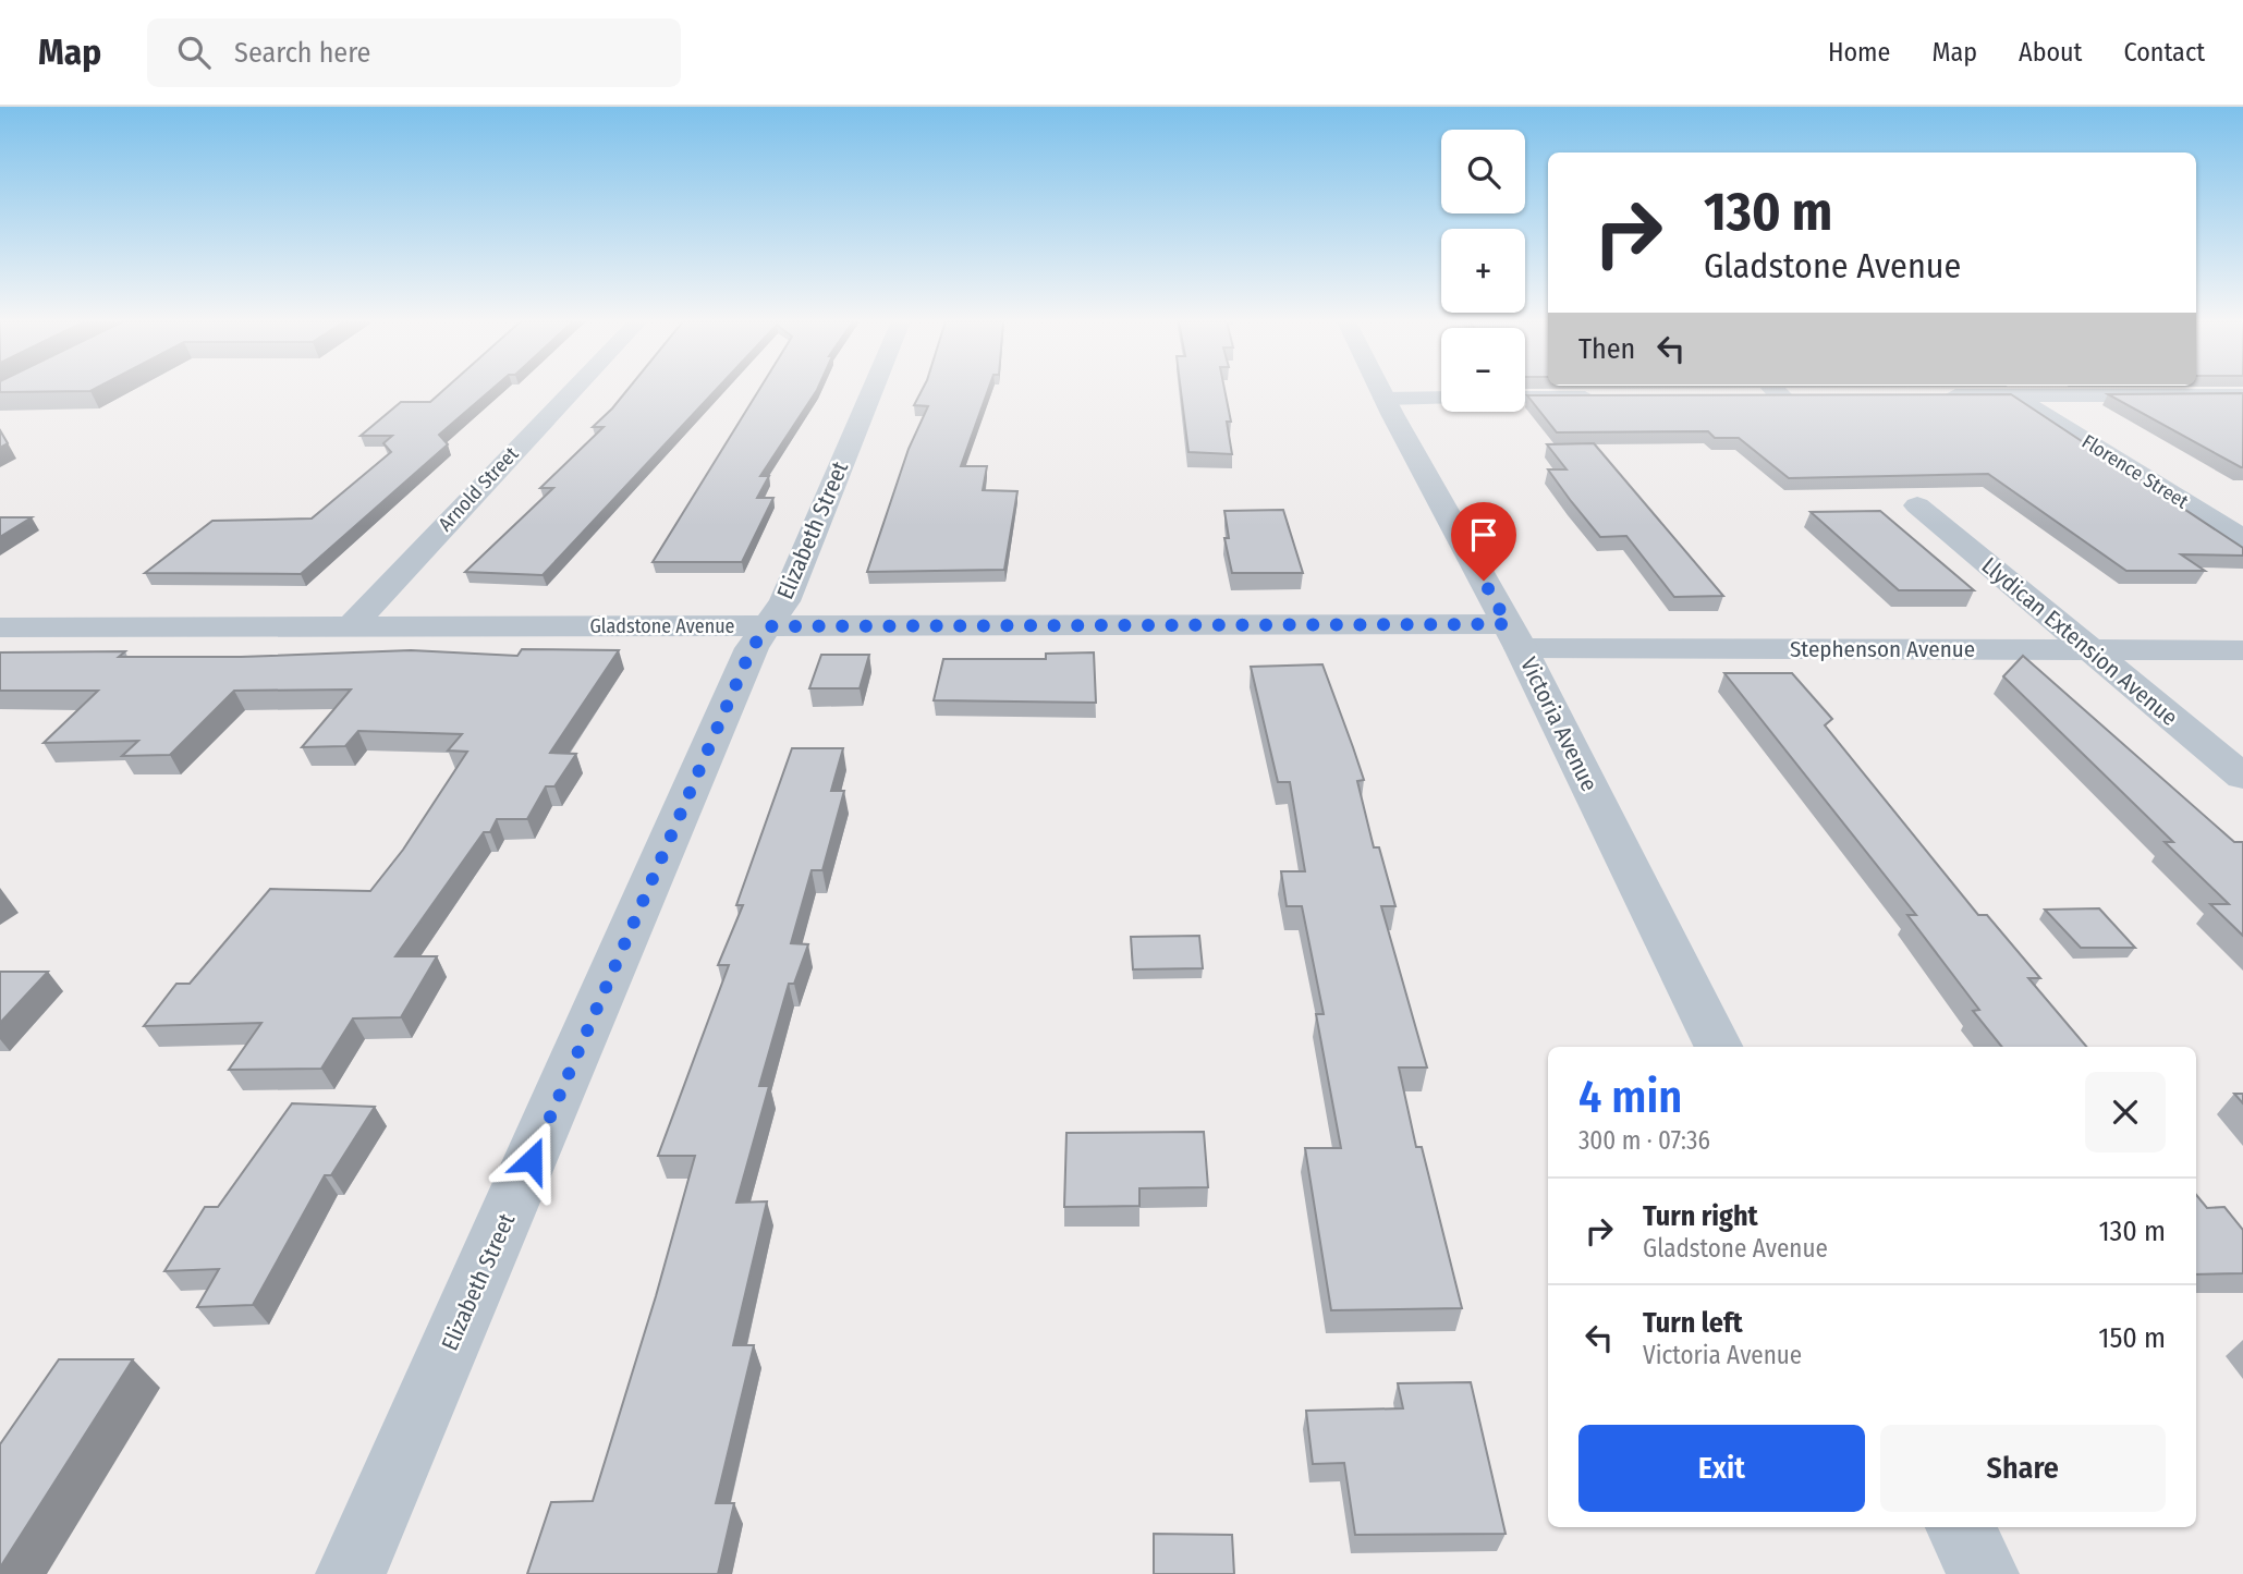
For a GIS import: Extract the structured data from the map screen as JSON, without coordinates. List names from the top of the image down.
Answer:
{
  "streets": {
    "street": [
      "Florence Street",
      "Arnold Street",
      "Elizabeth Street",
      "Gladstone Avenue",
      "Llydican Extension Avenue",
      "Stephenson Avenue",
      "Victoria Avenue"
    ]
  },
  "crossings": [
    ["Arnold Street", "Gladstone Avenue"],
    ["Elizabeth Street", "Gladstone Avenue"],
    ["Gladstone Avenue", "Stephenson Avenue"],
    ["Gladstone Avenue", "Victoria Avenue"],
    ["Llydican Extension Avenue", "Stephenson Avenue"],
    ["Stephenson Avenue", "Victoria Avenue"]
  ],
  "page": {
    "header": "Map",
    "search": "Search here",
    "nav": [
      "Home",
      "Map",
      "About",
      "Contact"
    ],
    "map_buttons": ["+", "−"],
    "turn": ["130 m", "Gladstone Avenue"],
    "then": "Then",
    "heading": ["4 min", "300 m · 07:36"],
    "list": [
      {
        "name": "Turn right",
        "note": "Gladstone Avenue",
        "value": "130 m"
      },
      {
        "name": "Turn left",
        "note": "Victoria Avenue",
        "value": "150 m"
      }
    ],
    "buttons": ["Exit", "Share"]
  }
}
